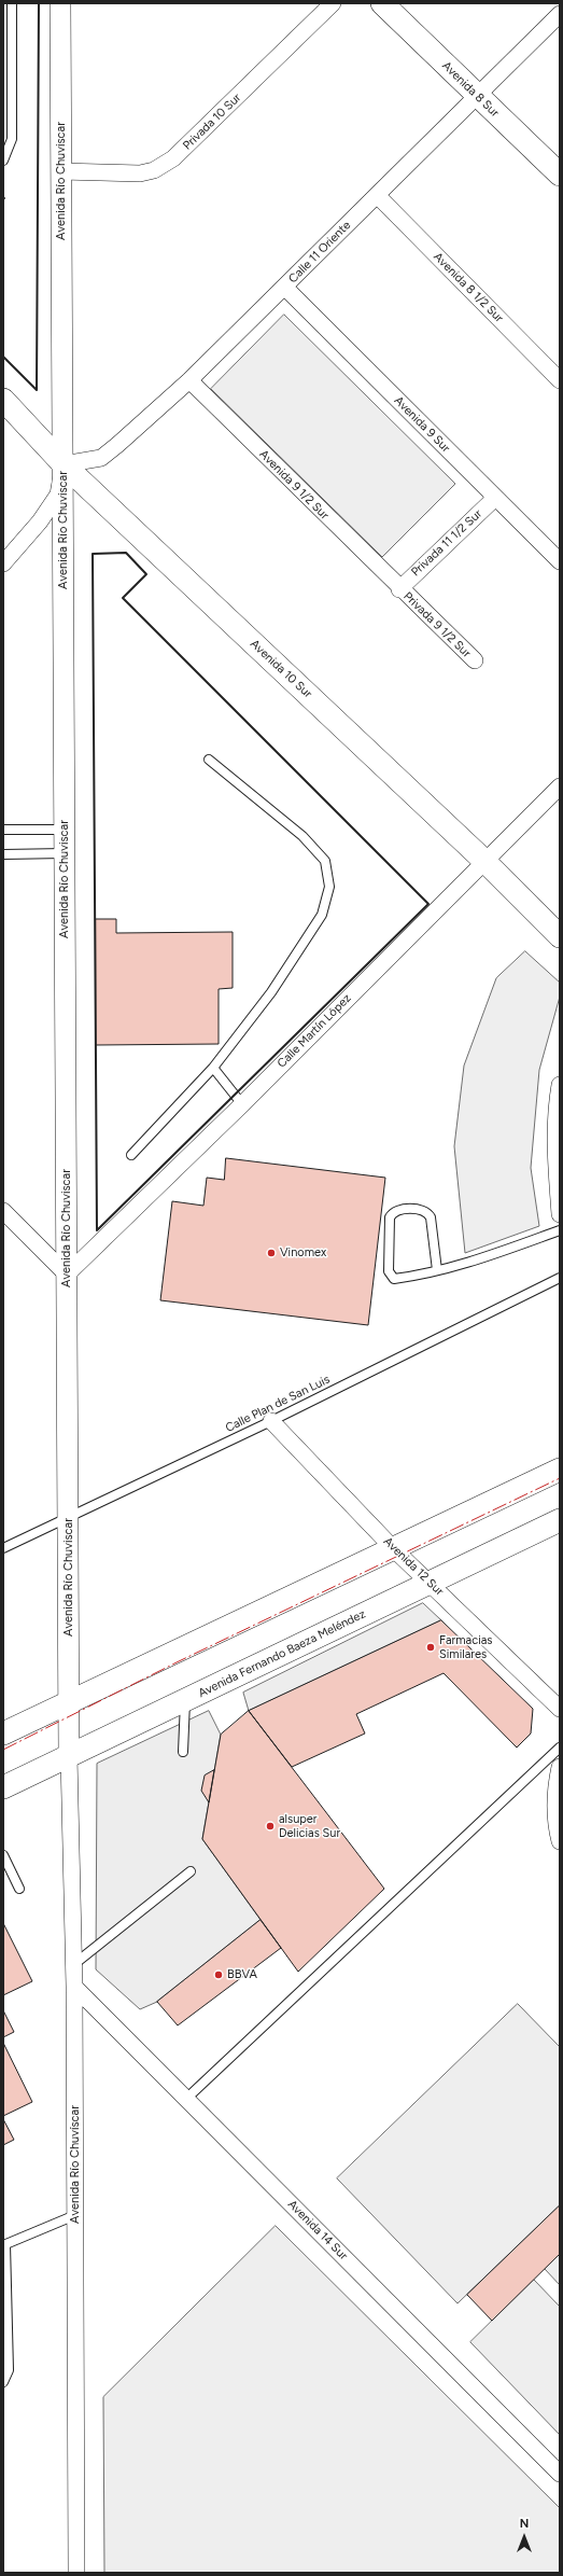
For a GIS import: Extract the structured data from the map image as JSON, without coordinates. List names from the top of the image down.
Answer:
{
  "streets": {
    "main road": ["Avenida 8 Sur", "Avenida 10 Sur", "Avenida Fernando Baeza Meléndez"],
    "street": [
      "Privada 10 Sur",
      "Avenida Río Chuviscar",
      "Calle 11 Oriente",
      "Avenida 8 1/2 Sur",
      "Avenida 9 Sur",
      "Avenida 9 1/2 Sur",
      "Privada 11 1/2 Sur",
      "Privada 9 1/2 Sur",
      "Calle Martín López",
      "Avenida 12 Sur",
      "Avenida Río Chuvíscar",
      "Avenida 14 Sur"
    ],
    "lane": ["Calle Plan de San Luis"]
  },
  "crossings": [
    ["Avenida 8 Sur", "Calle 11 Oriente"],
    ["Privada 10 Sur", "Avenida Río Chuviscar"],
    ["Avenida Río Chuviscar", "Calle 11 Oriente"],
    ["Avenida Río Chuviscar", "Avenida 10 Sur"],
    ["Avenida Río Chuviscar", "Calle Martín López"],
    ["Avenida Río Chuviscar", "Calle Plan de San Luis"],
    ["Avenida Río Chuviscar", "Avenida Fernando Baeza Meléndez"],
    ["Avenida Río Chuviscar", "Avenida Río Chuvíscar"],
    ["Calle 11 Oriente", "Avenida 8 1/2 Sur"],
    ["Calle 11 Oriente", "Avenida 9 Sur"],
    ["Calle 11 Oriente", "Avenida 9 1/2 Sur"],
    ["Calle 11 Oriente", "Avenida 10 Sur"],
    ["Avenida 9 Sur", "Privada 11 1/2 Sur"],
    ["Avenida 9 1/2 Sur", "Privada 11 1/2 Sur"],
    ["Avenida 9 1/2 Sur", "Privada 9 1/2 Sur"],
    ["Privada 11 1/2 Sur", "Privada 9 1/2 Sur"],
    ["Avenida 10 Sur", "Calle Martín López"],
    ["Calle Plan de San Luis", "Avenida 12 Sur"],
    ["Avenida 12 Sur", "Avenida Fernando Baeza Meléndez"],
    ["Avenida Fernando Baeza Meléndez", "Avenida Río Chuvíscar"],
    ["Avenida Río Chuvíscar", "Avenida 14 Sur"]
  ],
  "places": [
    "Vinomex",
    "Farmacias Similares",
    "alsuper Delicias Sur",
    "BBVA"
  ],
  "north": "top"
}
